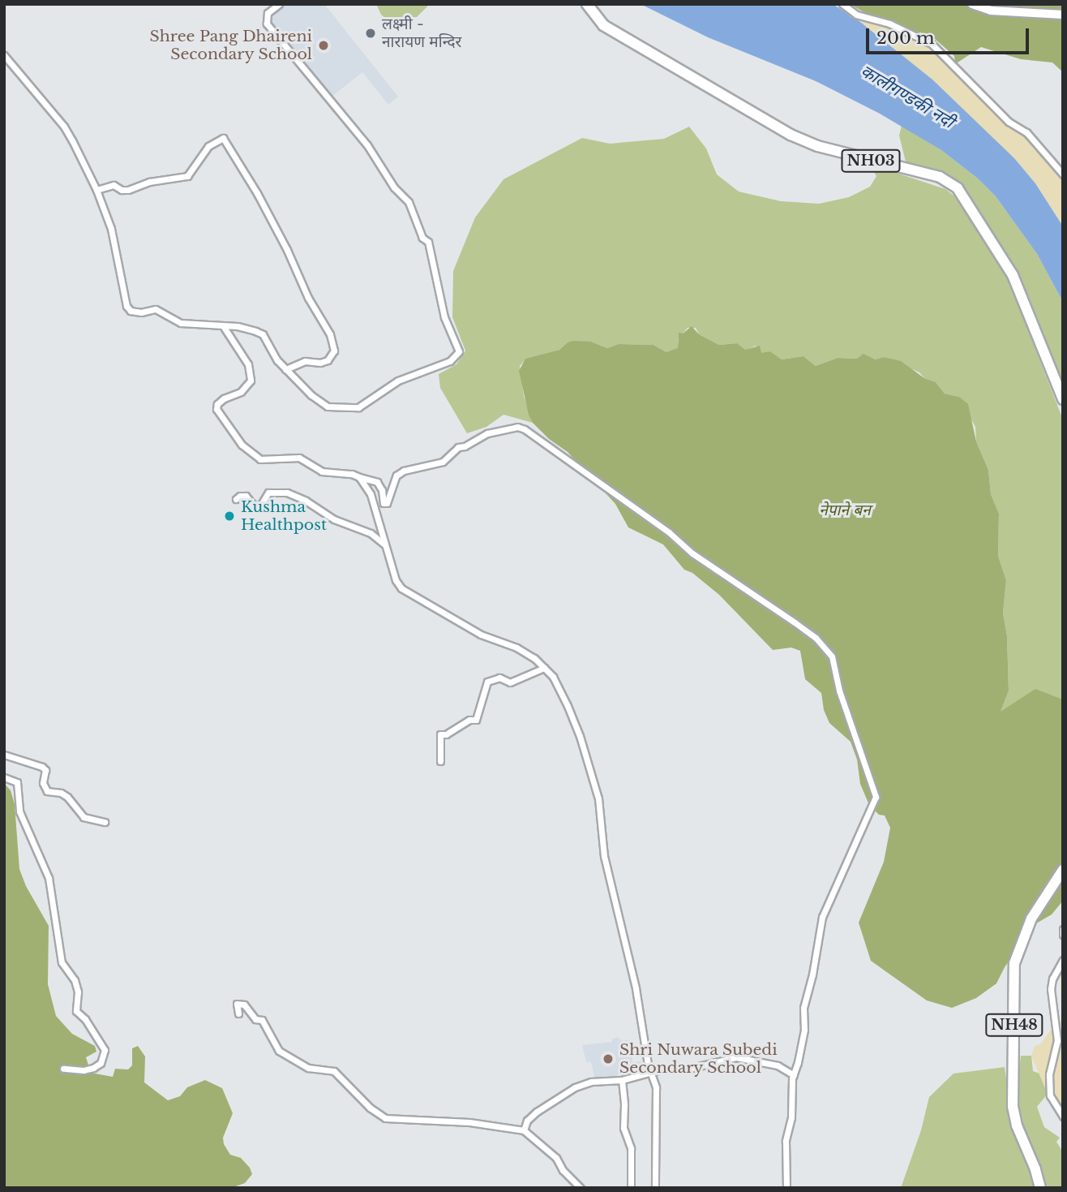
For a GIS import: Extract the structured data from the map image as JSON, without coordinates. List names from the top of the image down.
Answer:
{
  "streets": {
    "highway": ["NH03", "NH48"]
  },
  "water": ["कालीगण्डकी नदी"],
  "parks": ["नेपाने बन"],
  "places": [
    "लक्ष्मी - नारायण मन्दिर",
    "Shree Pang Dhaireni Secondary School",
    "Kushma Healthpost",
    "Shri Nuwara Subedi Secondary School"
  ],
  "scale_bar": "200 m"
}
